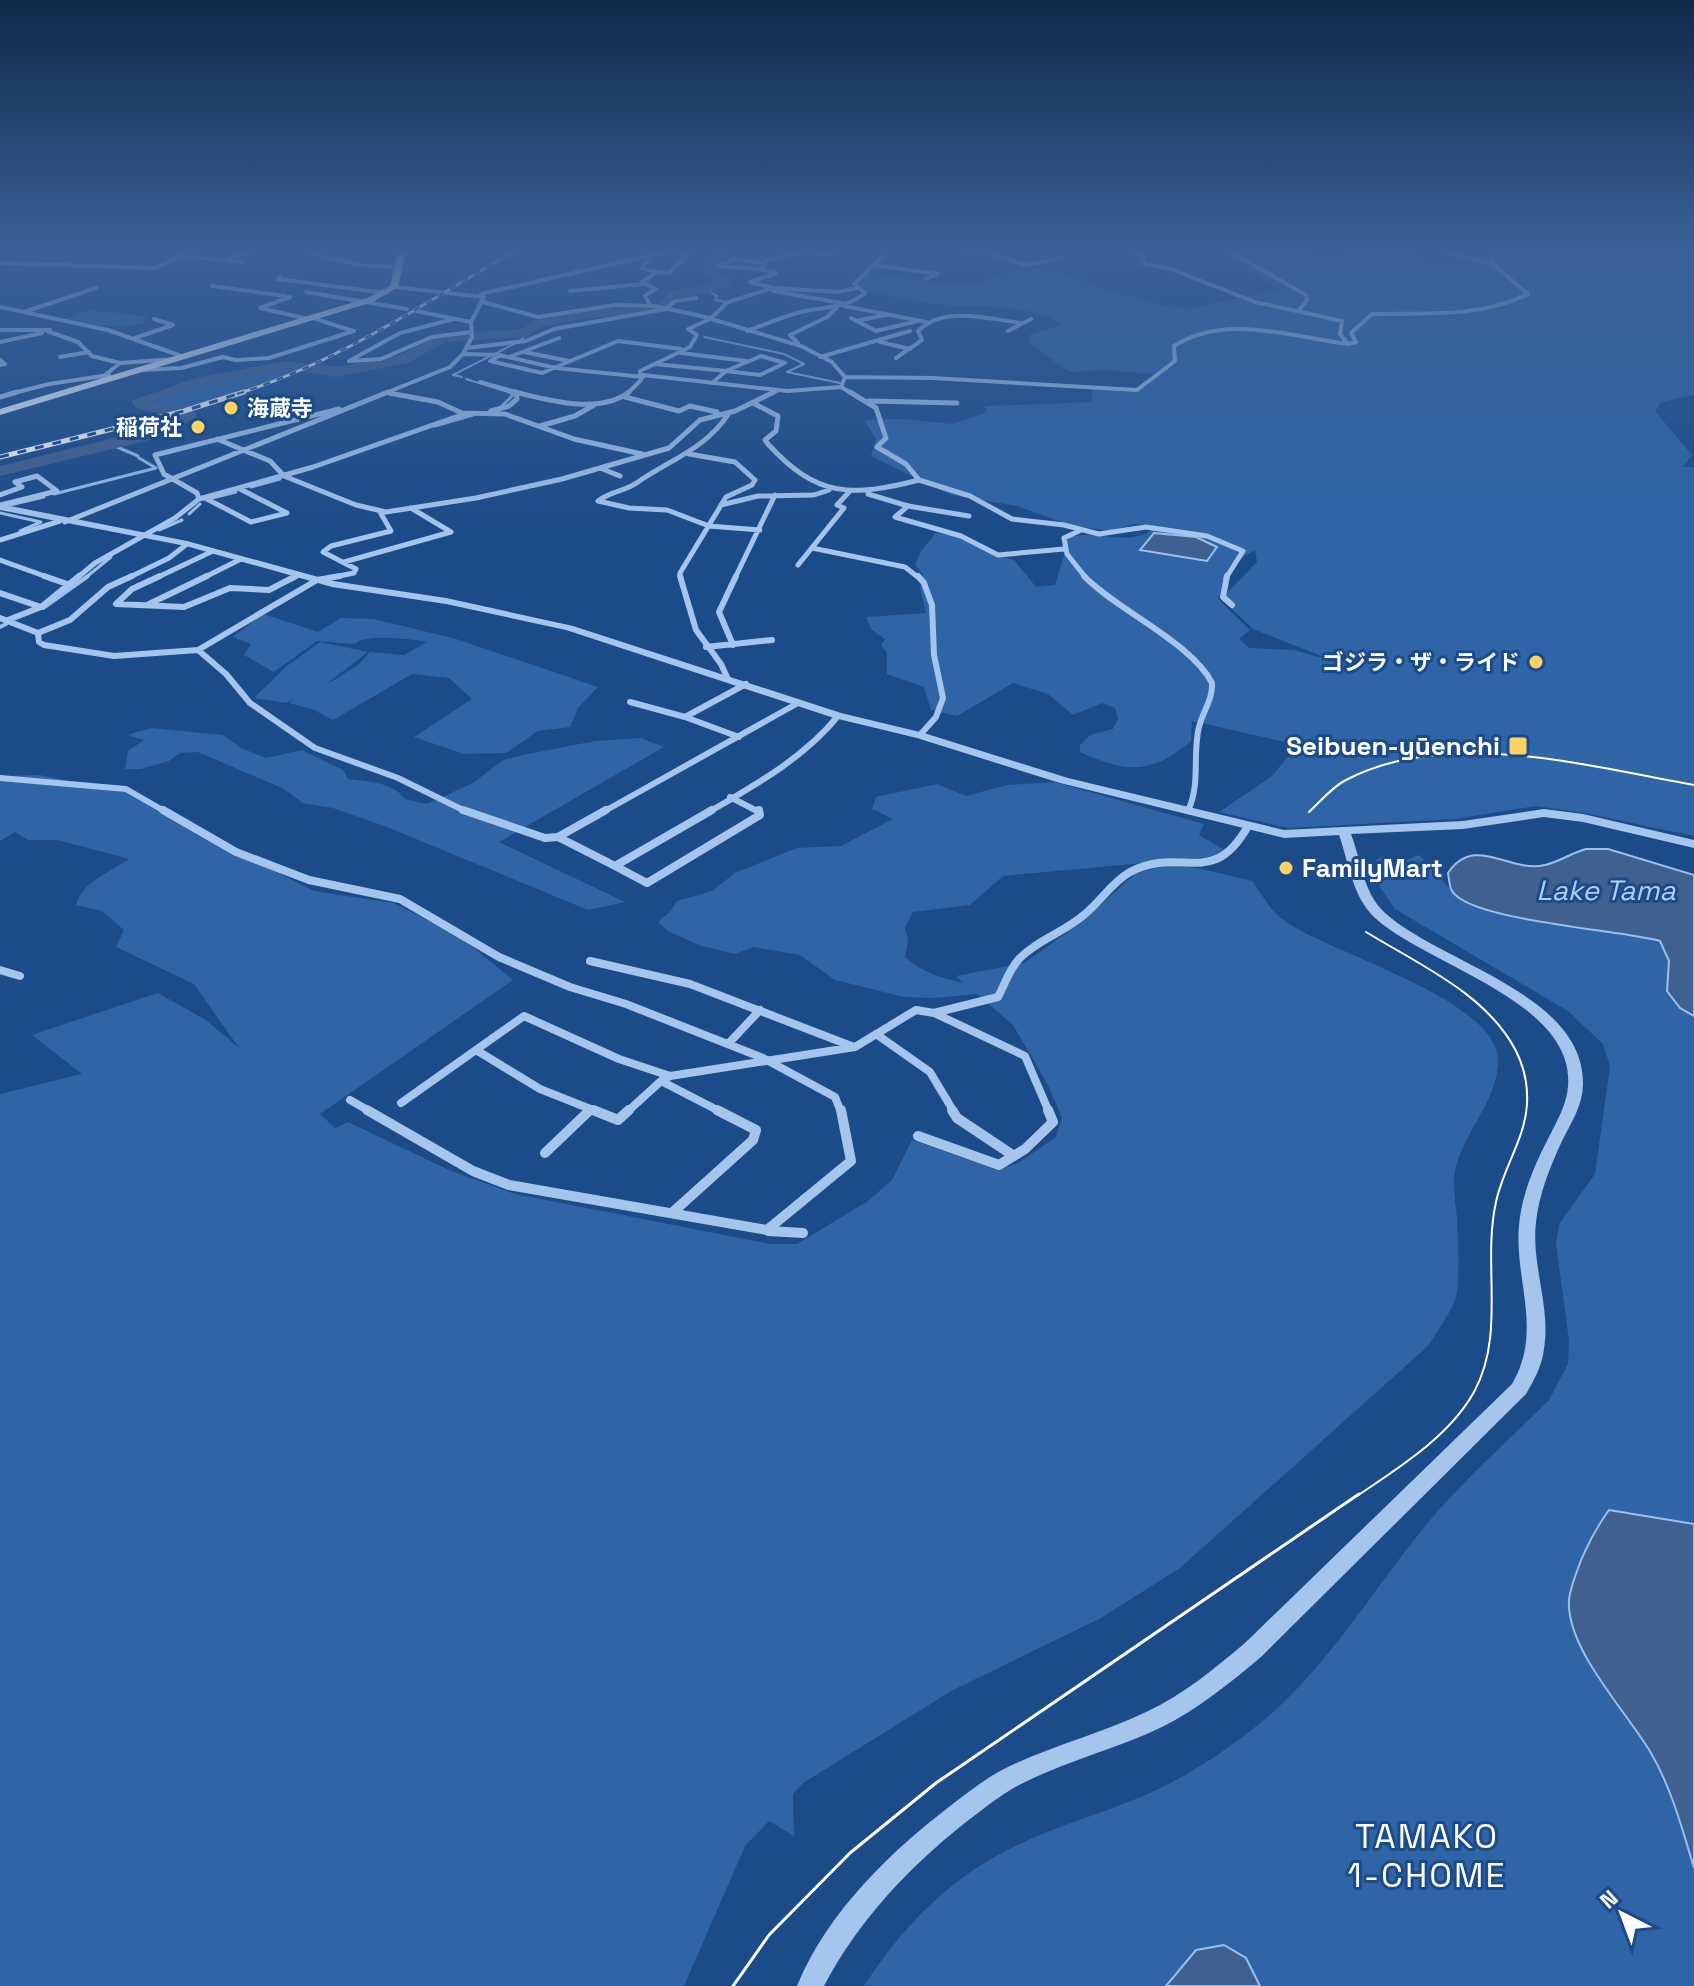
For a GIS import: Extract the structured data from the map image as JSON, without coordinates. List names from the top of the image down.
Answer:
{
  "districts": ["TAMAKO 1-CHOME"],
  "water": ["Lake Tama"],
  "places": {
    "other": [
      "海蔵寺",
      "稲荷社",
      "ゴジラ・ザ・ライド",
      "FamilyMart"
    ],
    "transit": ["Seibuen-yūenchi"]
  },
  "north": "top left"
}
